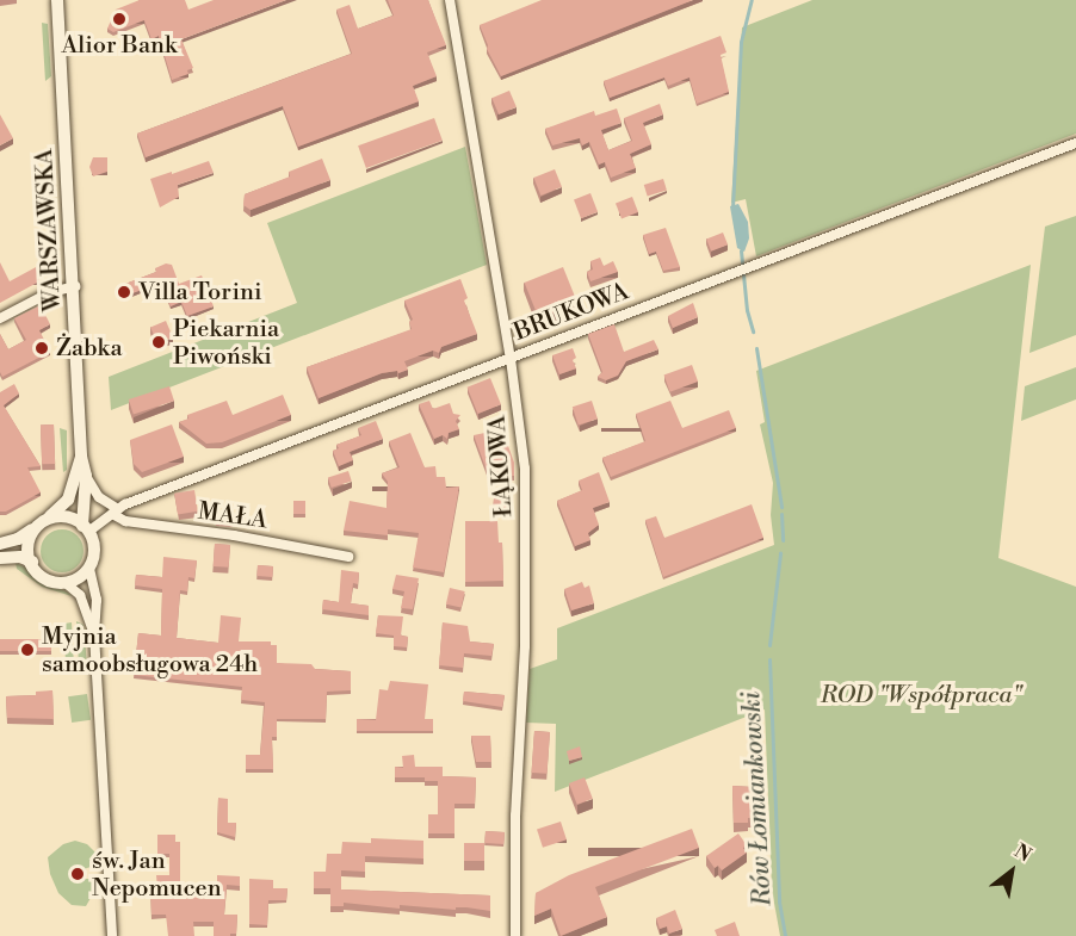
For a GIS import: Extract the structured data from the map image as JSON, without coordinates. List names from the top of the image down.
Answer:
{
  "streets": {
    "street": [
      "WARSZAWSKA",
      "BRUKOWA",
      "ŁĄKOWA",
      "MAŁA"
    ]
  },
  "crossings": [
    ["WARSZAWSKA", "BRUKOWA"],
    ["WARSZAWSKA", "MAŁA"],
    ["BRUKOWA", "ŁĄKOWA"],
    ["BRUKOWA", "MAŁA"]
  ],
  "water": ["Rów Łomiankowski"],
  "parks": ["ROD \"Współpraca\""],
  "places": [
    "Alior Bank",
    "Villa Torini",
    "Piekarnia Piwoński",
    "Żabka",
    "Myjnia samoobsługowa 24h",
    "św. Jan Nepomucen"
  ],
  "north": "top right"
}
